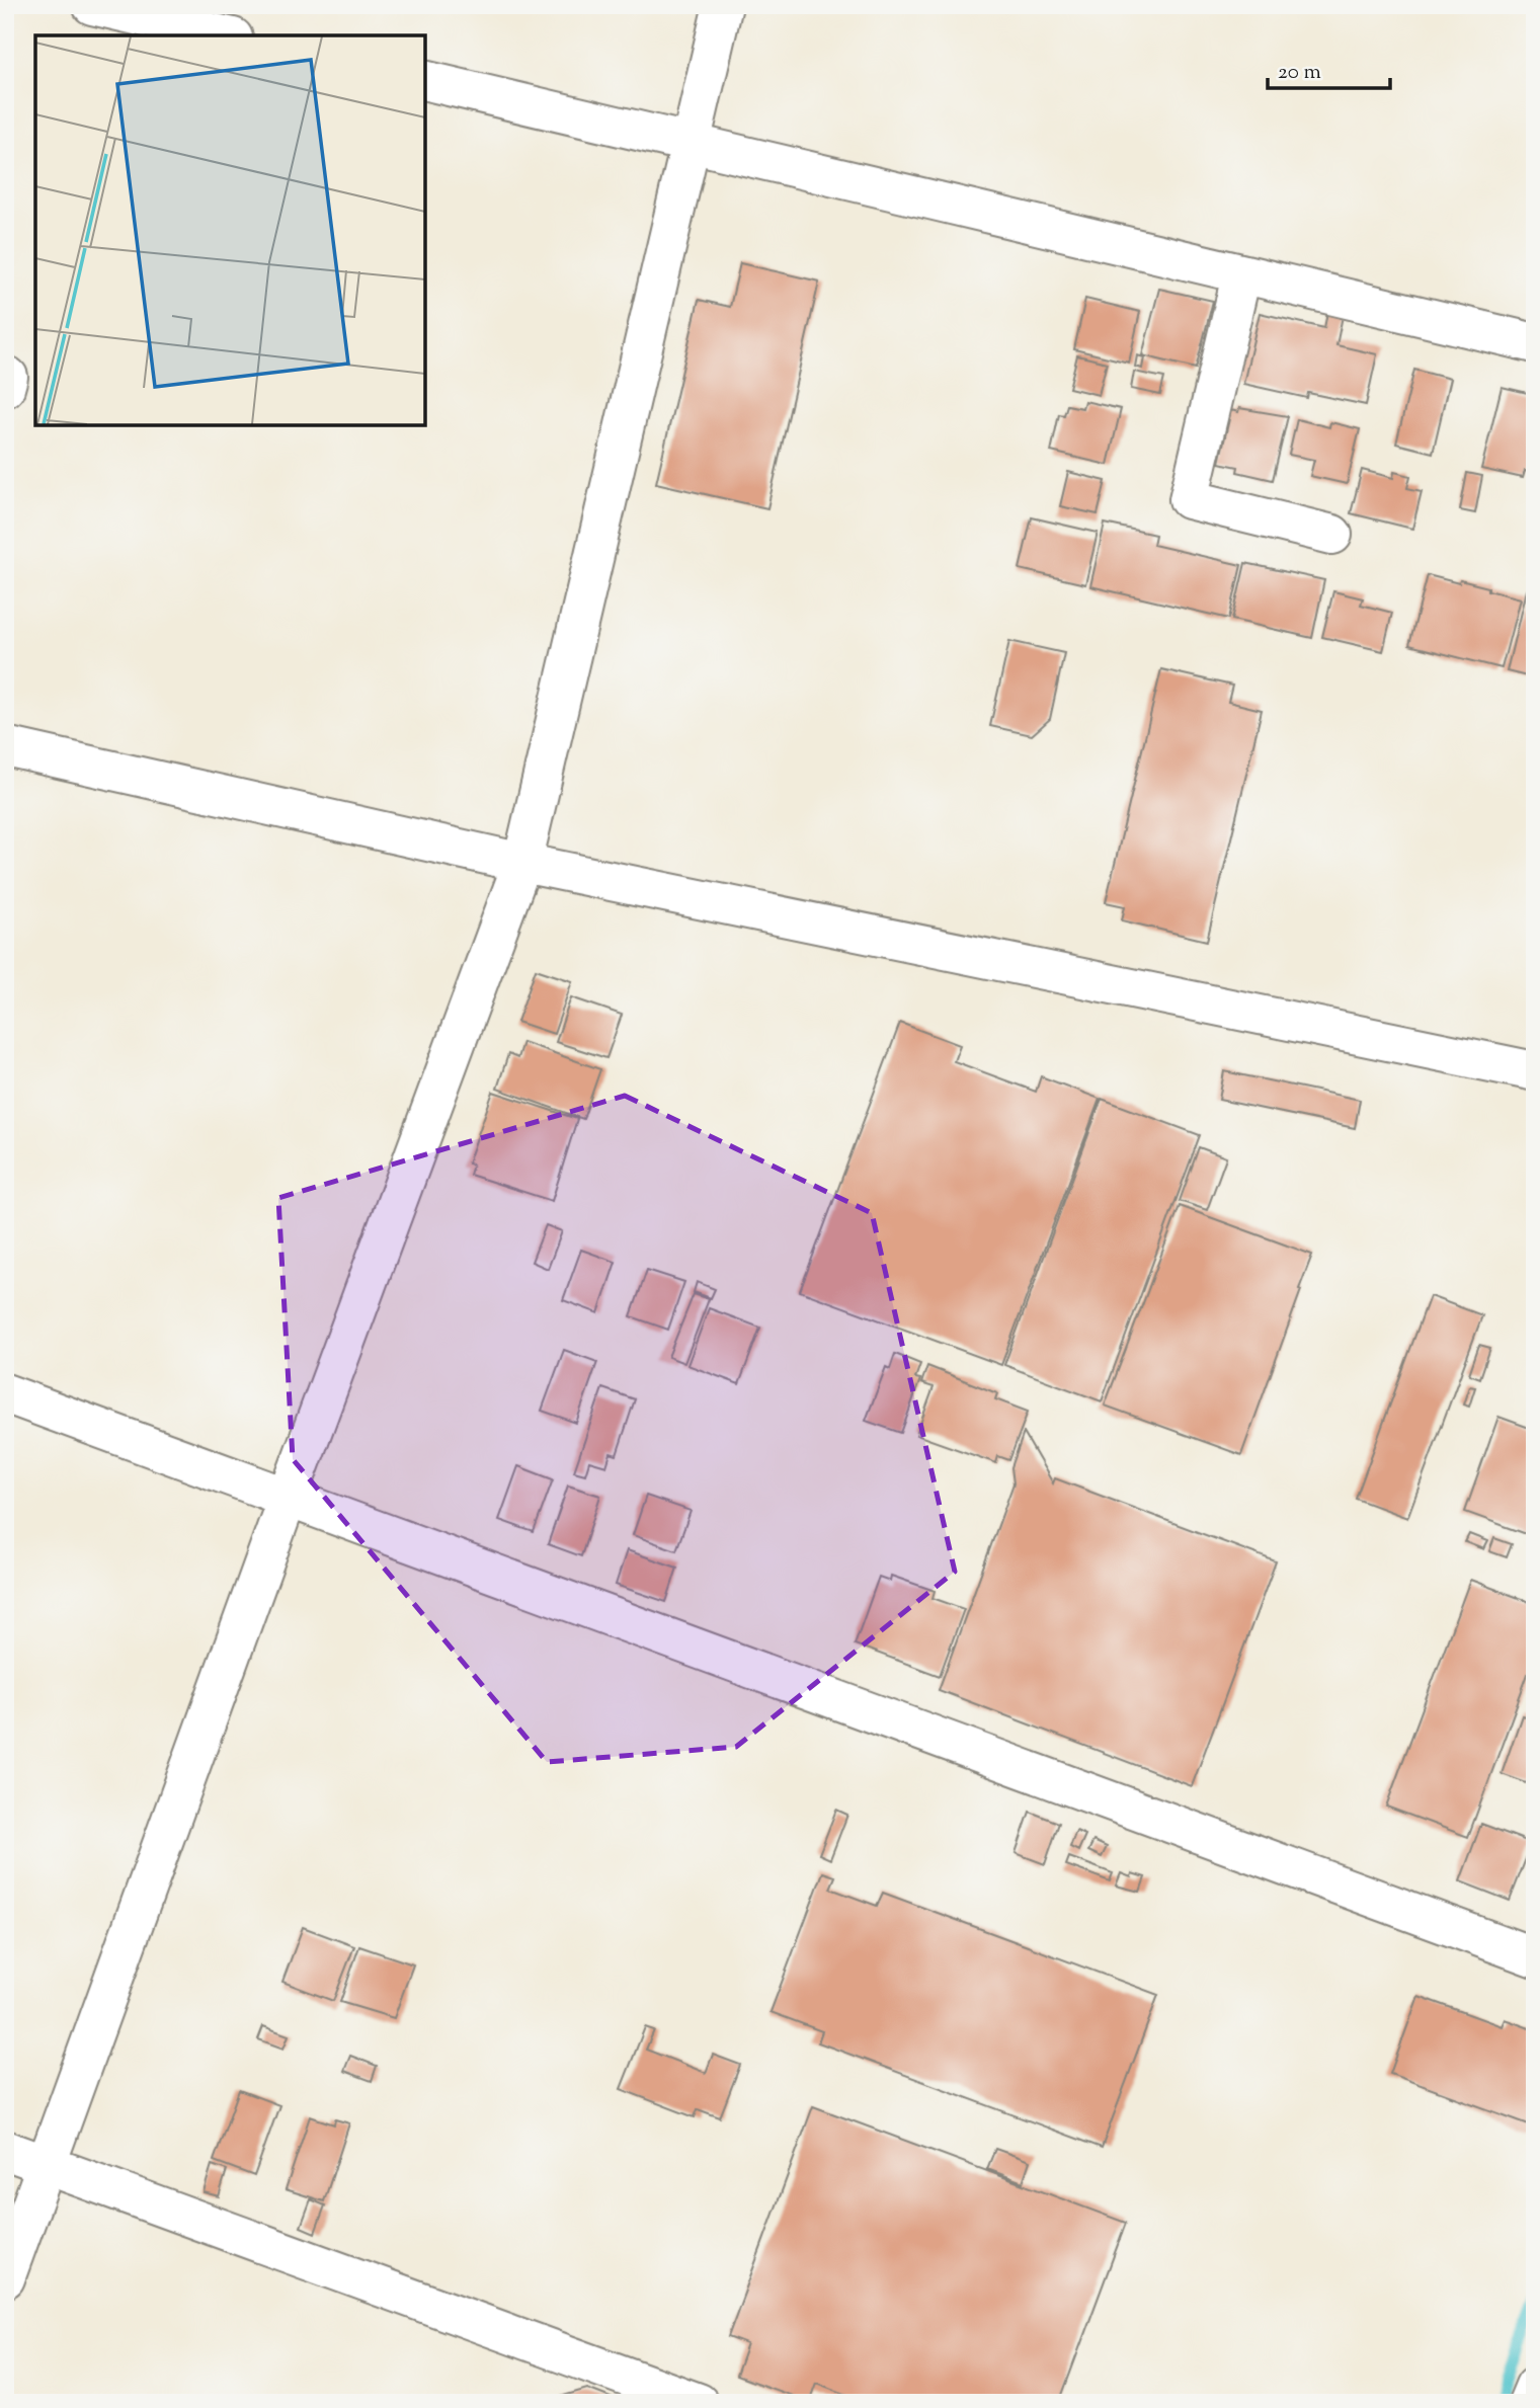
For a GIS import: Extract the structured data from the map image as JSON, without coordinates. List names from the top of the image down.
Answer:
{
  "scale_bar": "20 m"
}
